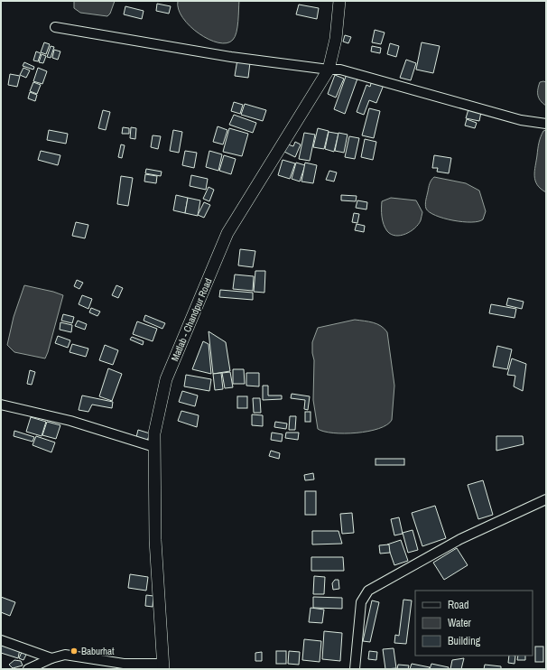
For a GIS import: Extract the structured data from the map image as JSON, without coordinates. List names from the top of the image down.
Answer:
{
  "streets": {
    "main road": ["Matlab - Chandpur Road"]
  },
  "places": ["Baburhat"],
  "legend": ["Road", "Water", "Building"]
}
